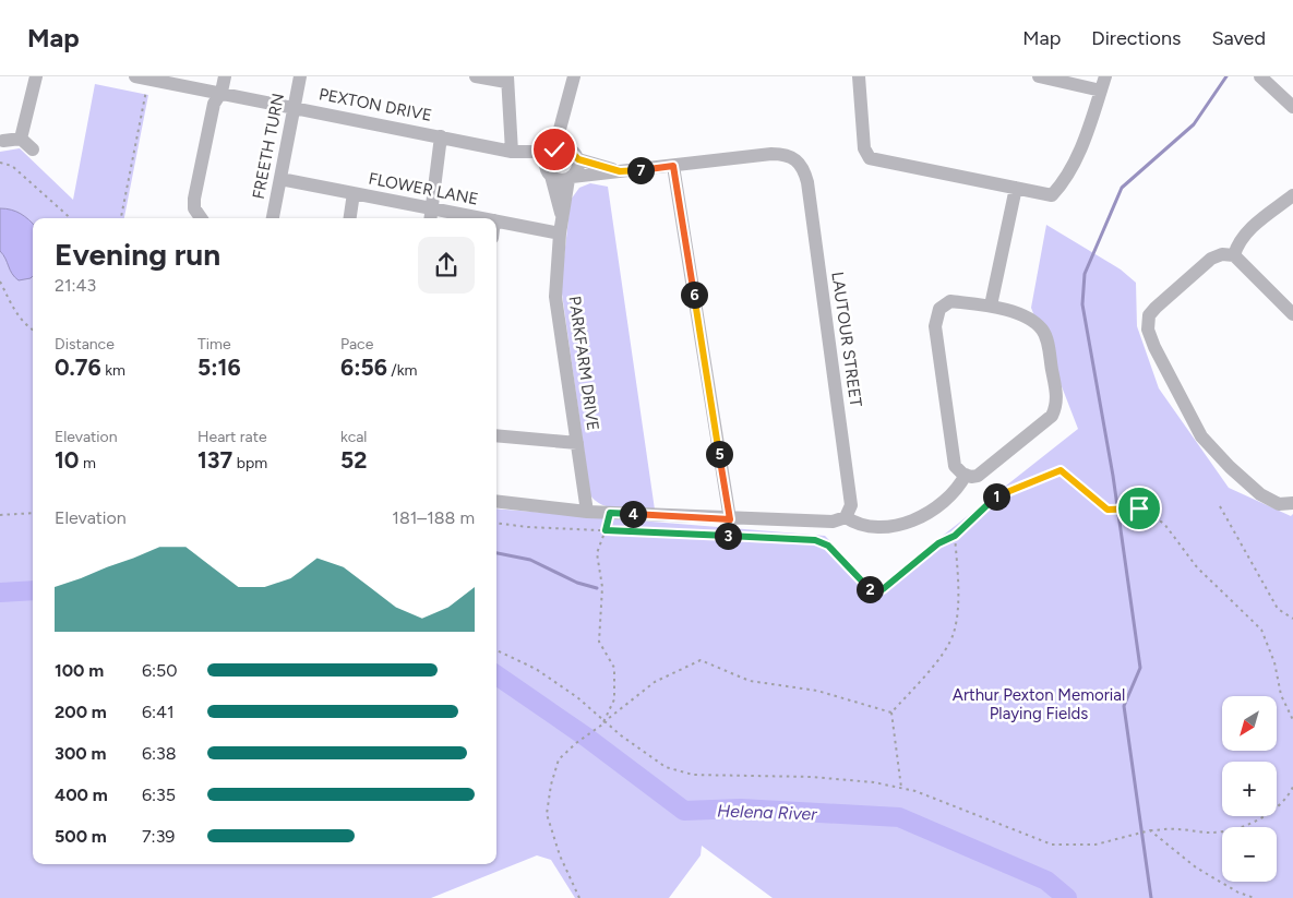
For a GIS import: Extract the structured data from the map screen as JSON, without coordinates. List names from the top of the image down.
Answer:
{
  "streets": {
    "street": [
      "PEXTON DRIVE",
      "FREETH TURN",
      "FLOWER LANE",
      "LAUTOUR STREET",
      "PARKFARM DRIVE"
    ]
  },
  "crossings": [
    ["PEXTON DRIVE", "FREETH TURN"],
    ["PEXTON DRIVE", "PARKFARM DRIVE"],
    ["FREETH TURN", "FLOWER LANE"],
    ["FLOWER LANE", "PARKFARM DRIVE"]
  ],
  "water": ["Helena River"],
  "parks": ["Arthur Pexton Memorial Playing Fields"],
  "north": "bottom left",
  "page": {
    "header": "Map",
    "nav": ["Map", "Directions", "Saved"],
    "pins": [
      "7",
      "6",
      "5",
      "1",
      "4",
      "3",
      "2"
    ],
    "heading": ["Evening run", "21:43"],
    "stats": [
      ["Distance", "0.76 km"],
      ["Time", "5:16"],
      ["Pace", "6:56 /km"],
      ["Elevation", "10 m"],
      ["Heart rate", "137 bpm"],
      ["kcal", "52"]
    ],
    "chart": ["Elevation", "181–188 m"],
    "list": [
      {
        "name": "100 m",
        "note": "6:50"
      },
      {
        "name": "200 m",
        "note": "6:41"
      },
      {
        "name": "300 m",
        "note": "6:38"
      },
      {
        "name": "400 m",
        "note": "6:35"
      },
      {
        "name": "500 m",
        "note": "7:39"
      }
    ],
    "map_buttons": ["+", "−"]
  }
}
